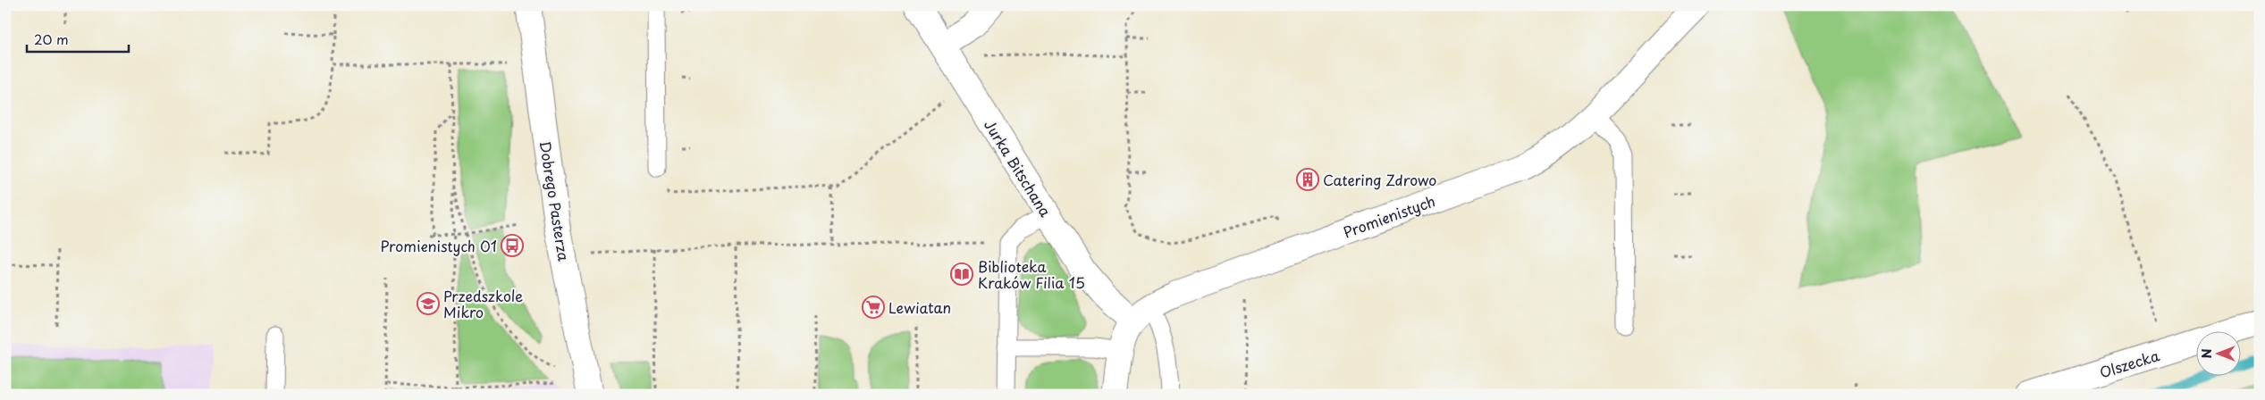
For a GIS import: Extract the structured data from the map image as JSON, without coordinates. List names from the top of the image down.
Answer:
{
  "streets": {
    "street": [
      "Jurka Bitschana",
      "Dobrego Pasterza",
      "Promienistych",
      "Olszecka"
    ]
  },
  "crossings": [
    ["Jurka Bitschana", "Promienistych"]
  ],
  "places": {
    "building": ["Catering Zdrowo"],
    "bus stop": ["Promienistych 01"],
    "library": ["Biblioteka Kraków Filia 15"],
    "school or university": ["Przedszkole Mikro"],
    "supermarket": ["Lewiatan"]
  },
  "scale_bar": "20 m",
  "north": "left"
}
